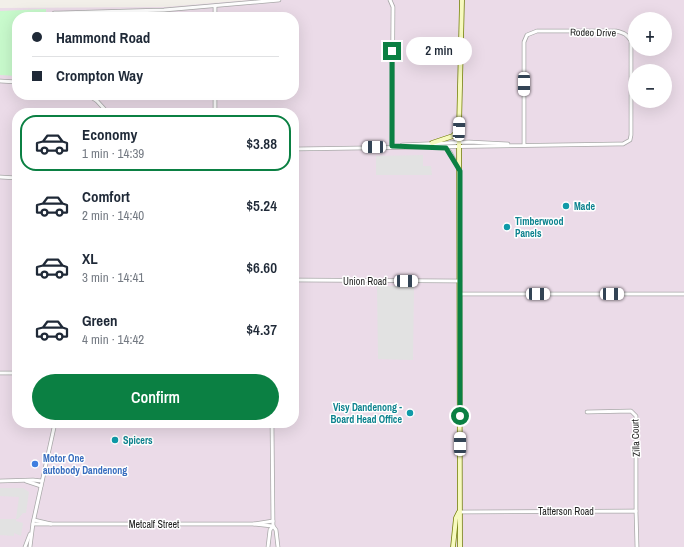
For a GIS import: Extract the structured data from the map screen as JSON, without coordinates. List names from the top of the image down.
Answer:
{
  "streets": {
    "street": [
      "Rodeo Drive",
      "Union Road",
      "Zilla Court",
      "Tatterson Road",
      "Metcalf Street"
    ]
  },
  "crossings": [
    ["Zilla Court", "Tatterson Road"]
  ],
  "places": [
    "Made",
    "Timberwood Panels",
    "Visy Dandenong - Board Head Office",
    "Spicers",
    "Motor One autobody Dandenong"
  ],
  "page": {
    "map_buttons": ["+", "−"],
    "banner": ["Hammond Road", "Crompton Way"],
    "bubble": "2 min",
    "list": [
      {
        "name": "Economy",
        "note": "1 min · 14:39",
        "value": "$3.88"
      },
      {
        "name": "Comfort",
        "note": "2 min · 14:40",
        "value": "$5.24"
      },
      {
        "name": "XL",
        "note": "3 min · 14:41",
        "value": "$6.60"
      },
      {
        "name": "Green",
        "note": "4 min · 14:42",
        "value": "$4.37"
      }
    ],
    "buttons": "Confirm"
  }
}
